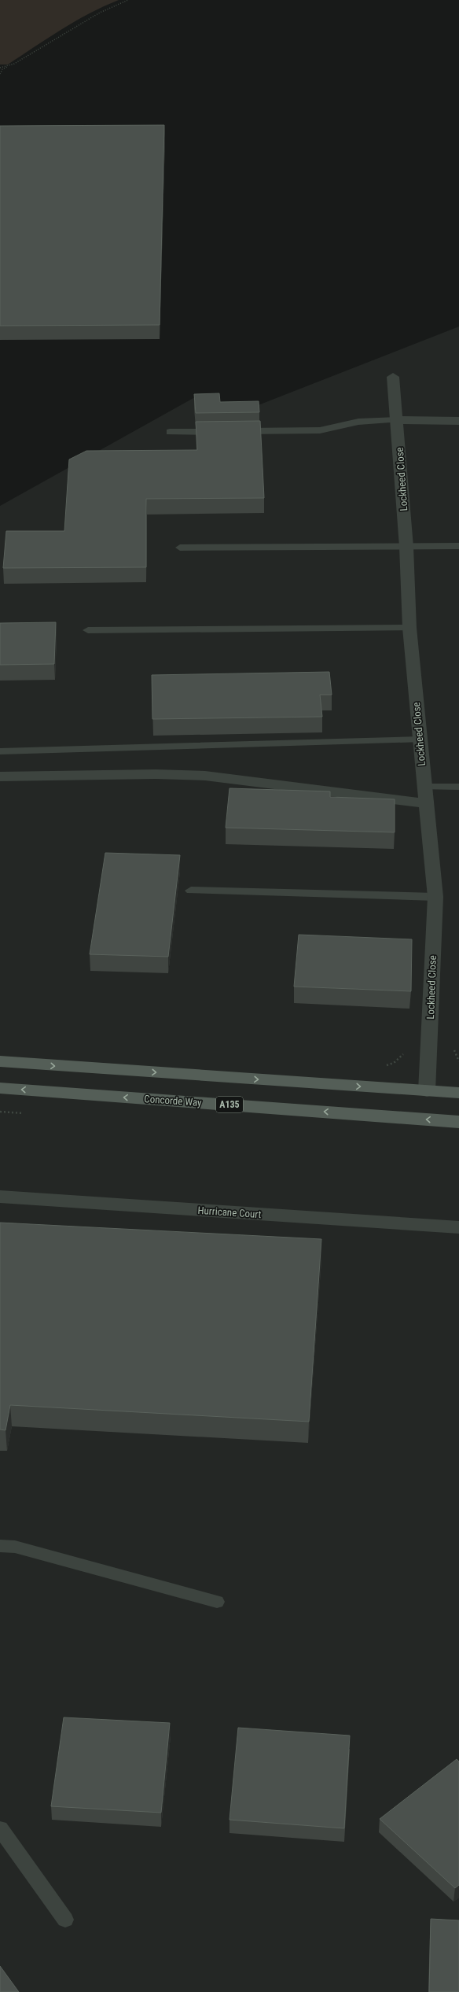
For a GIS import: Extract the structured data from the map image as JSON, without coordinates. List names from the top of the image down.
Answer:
{
  "streets": {
    "main road": ["Concorde Way", "A135"],
    "street": ["Lockheed Close", "Hurricane Court"]
  }
}
